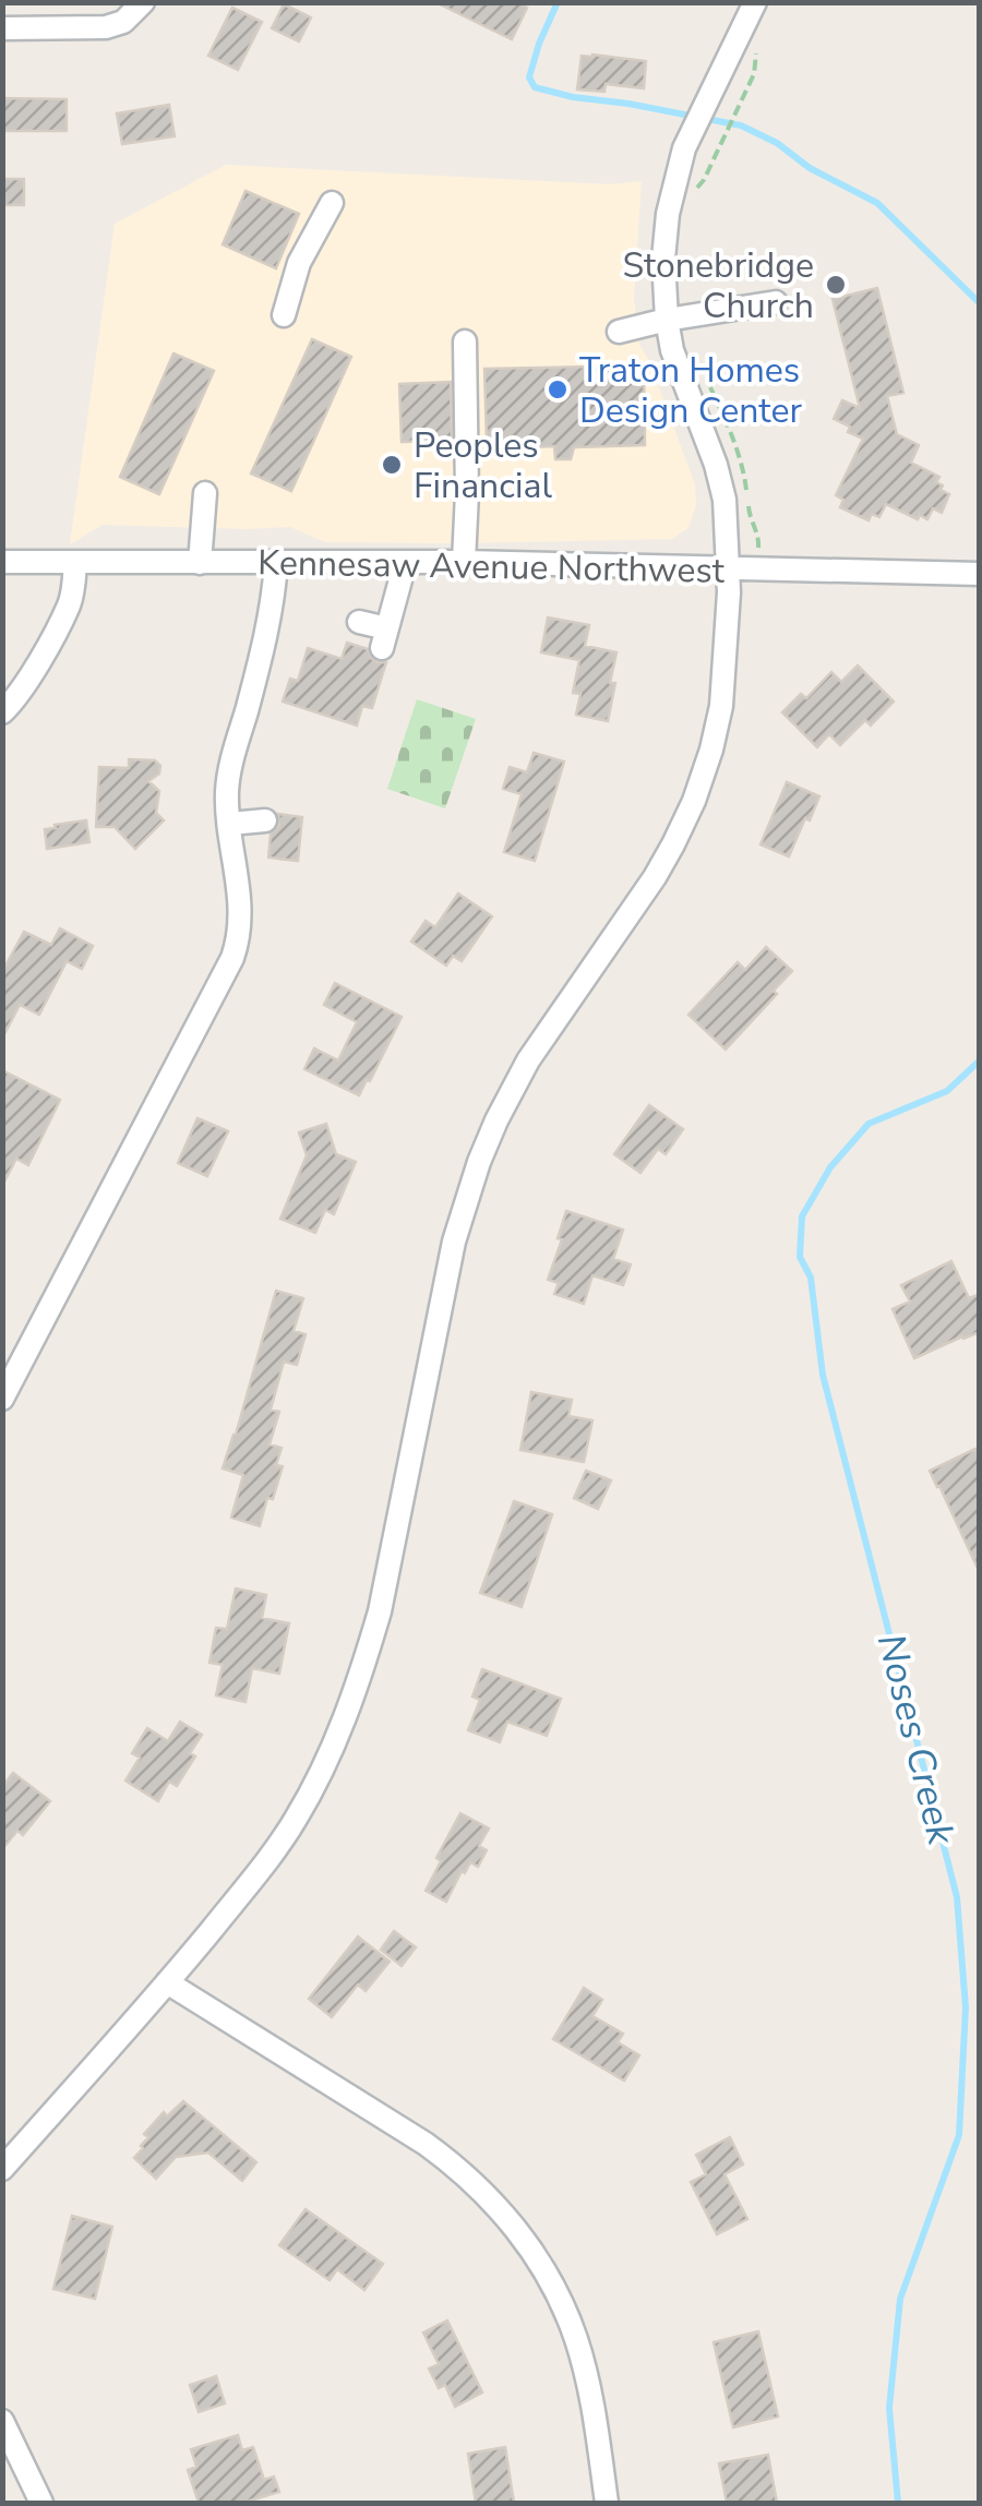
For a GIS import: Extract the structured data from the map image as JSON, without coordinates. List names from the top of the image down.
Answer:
{
  "streets": {
    "street": ["Kennesaw Avenue Northwest"]
  },
  "water": ["Noses Creek"],
  "places": ["Stonebridge Church", "Traton Homes Design Center", "Peoples Financial"]
}
